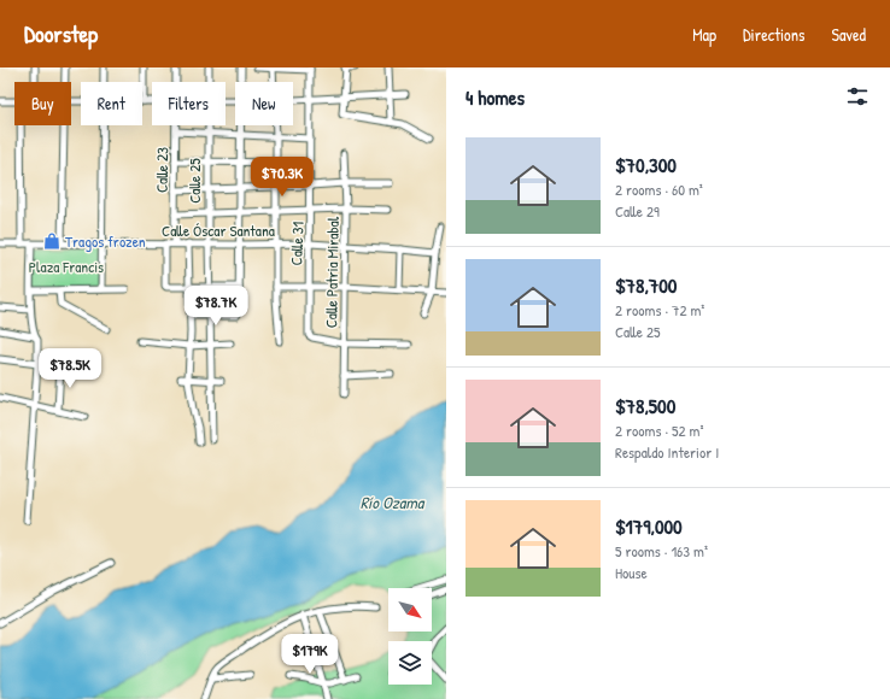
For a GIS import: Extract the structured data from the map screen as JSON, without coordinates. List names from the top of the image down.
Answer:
{
  "streets": {
    "street": [
      "Calle 23",
      "Calle 25",
      "Calle Óscar Santana",
      "Calle 31",
      "Calle Patria Mirabal"
    ]
  },
  "crossings": [
    ["Calle 23", "Calle Óscar Santana"],
    ["Calle 25", "Calle Óscar Santana"],
    ["Calle Óscar Santana", "Calle 31"],
    ["Calle Óscar Santana", "Calle Patria Mirabal"],
    ["Calle 31", "Calle Patria Mirabal"]
  ],
  "water": ["Río Ozama"],
  "parks": ["Plaza Francis"],
  "places": {
    "shop": ["Tragos frozen"]
  },
  "north": "bottom right",
  "page": {
    "header": "Doorstep",
    "nav": ["Map", "Directions", "Saved"],
    "heading": "4 homes",
    "chip": [
      "Buy",
      "Rent",
      "Filters",
      "New"
    ],
    "list": [
      {
        "name": "$70,300",
        "note": "2 rooms · 60 m² · Calle 29"
      },
      {
        "name": "$78,700",
        "note": "2 rooms · 72 m² · Calle 25"
      },
      {
        "name": "$78,500",
        "note": "2 rooms · 52 m² · Respaldo Interior I"
      },
      {
        "name": "$179,000",
        "note": "5 rooms · 163 m² · House"
      }
    ],
    "price": [
      "$70.3K",
      "$78.7K",
      "$78.5K",
      "$179K"
    ]
  }
}
